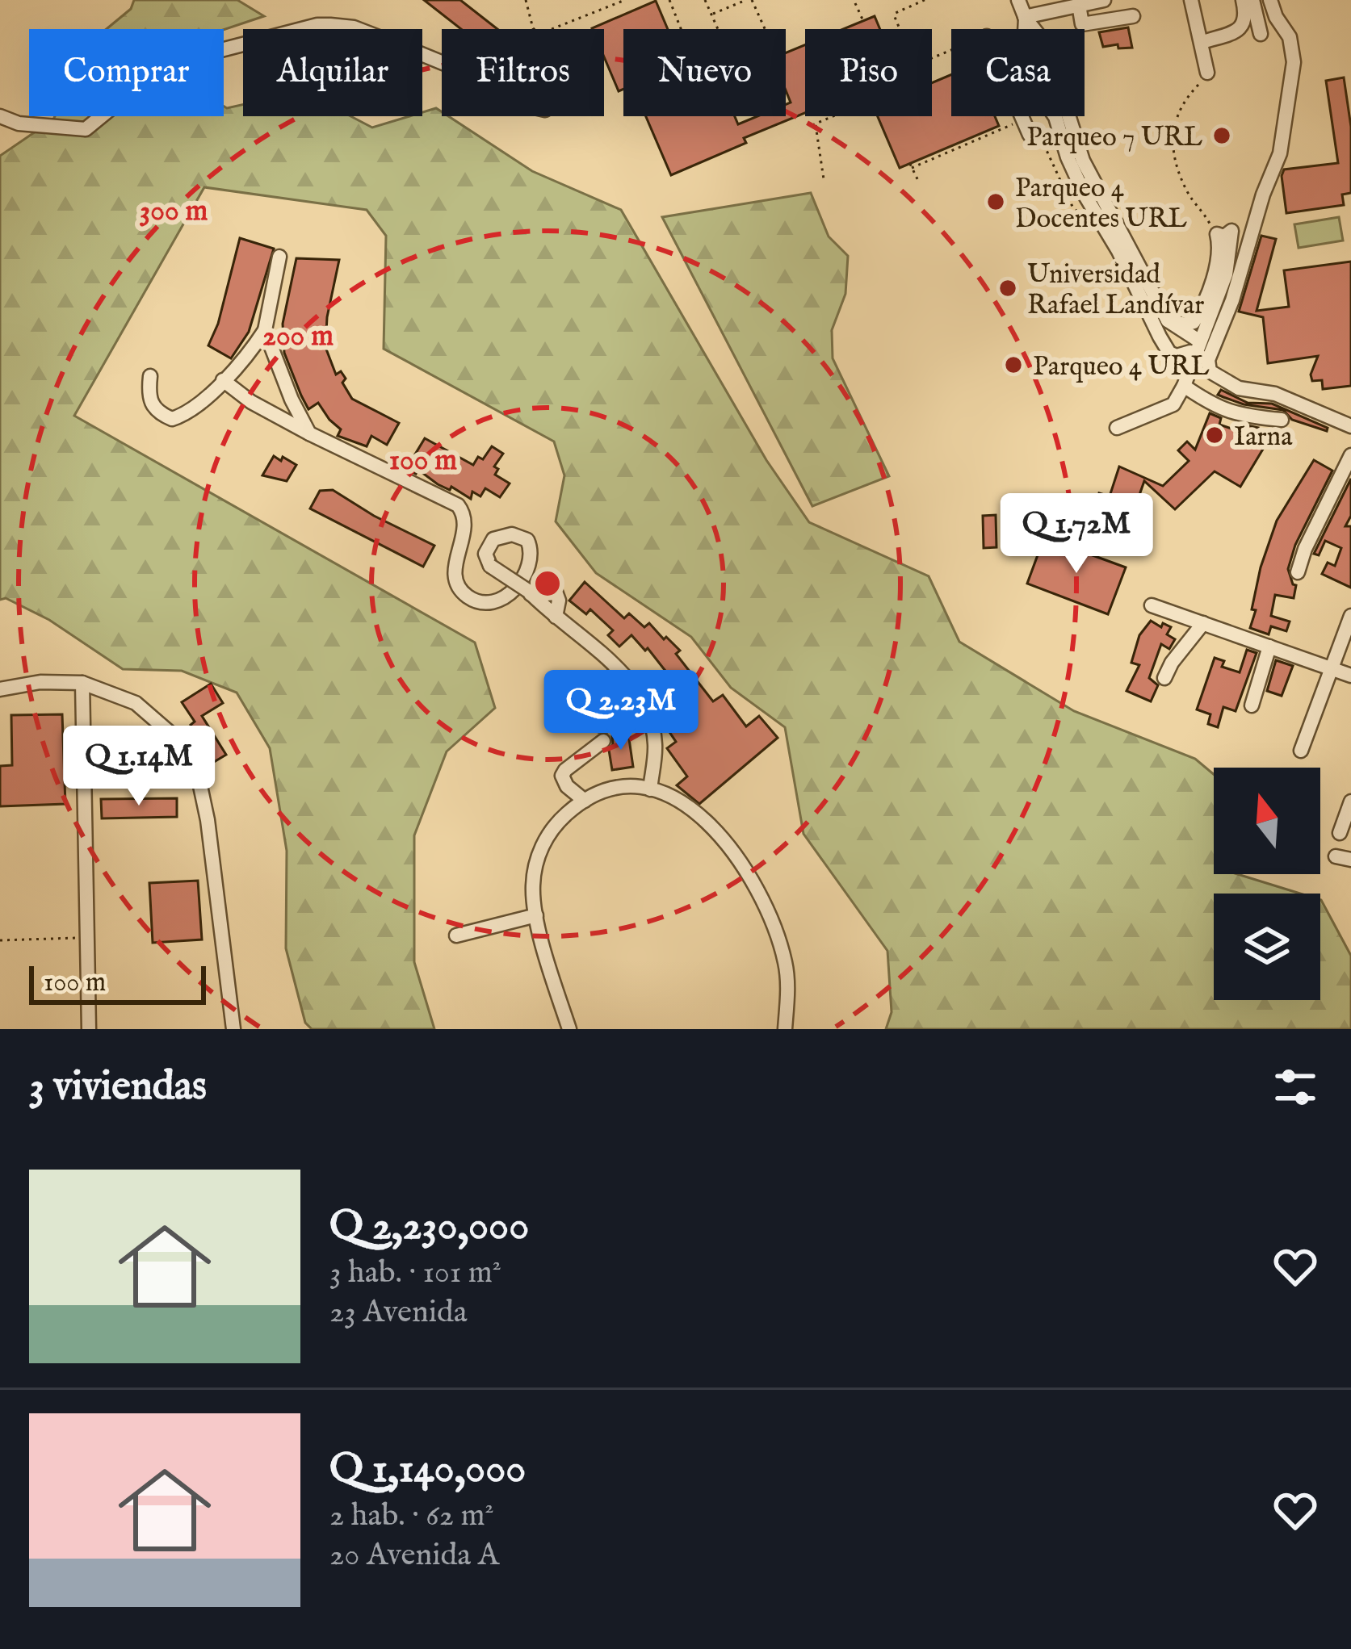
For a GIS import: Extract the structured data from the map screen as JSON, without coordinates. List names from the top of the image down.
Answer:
{
  "places": [
    "Parqueo 7 URL",
    "Parqueo 4 Docentes URL",
    "Universidad Rafael Landívar",
    "Parqueo 4 URL",
    "Iarna"
  ],
  "scale_bar": "100 m",
  "north": "top",
  "page": {
    "chip": [
      "Comprar",
      "Alquilar",
      "Filtros",
      "Nuevo",
      "Piso",
      "Casa"
    ],
    "price": ["Q 1.72M", "Q 2.23M", "Q 1.14M"],
    "scale": "100 m",
    "heading": "3 viviendas",
    "list": [
      {
        "name": "Q 2,230,000",
        "note": "3 hab. · 101 m² · 23 Avenida"
      },
      {
        "name": "Q 1,140,000",
        "note": "2 hab. · 62 m² · 20 Avenida A"
      }
    ]
  },
  "rings": ["300 m", "200 m", "100 m"]
}
